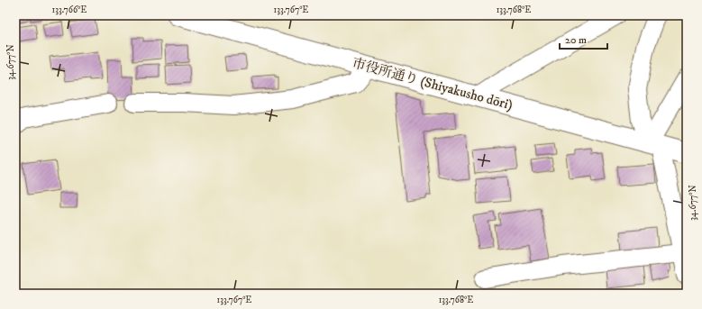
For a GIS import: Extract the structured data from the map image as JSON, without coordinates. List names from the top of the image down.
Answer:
{
  "streets": {
    "street": ["市役所通り (Shiyakusho dōri)"]
  },
  "scale_bar": "20 m",
  "coordinates": [
    "133.766°E",
    "133.767°E",
    "133.768°E",
    "34.677°N"
  ]
}
